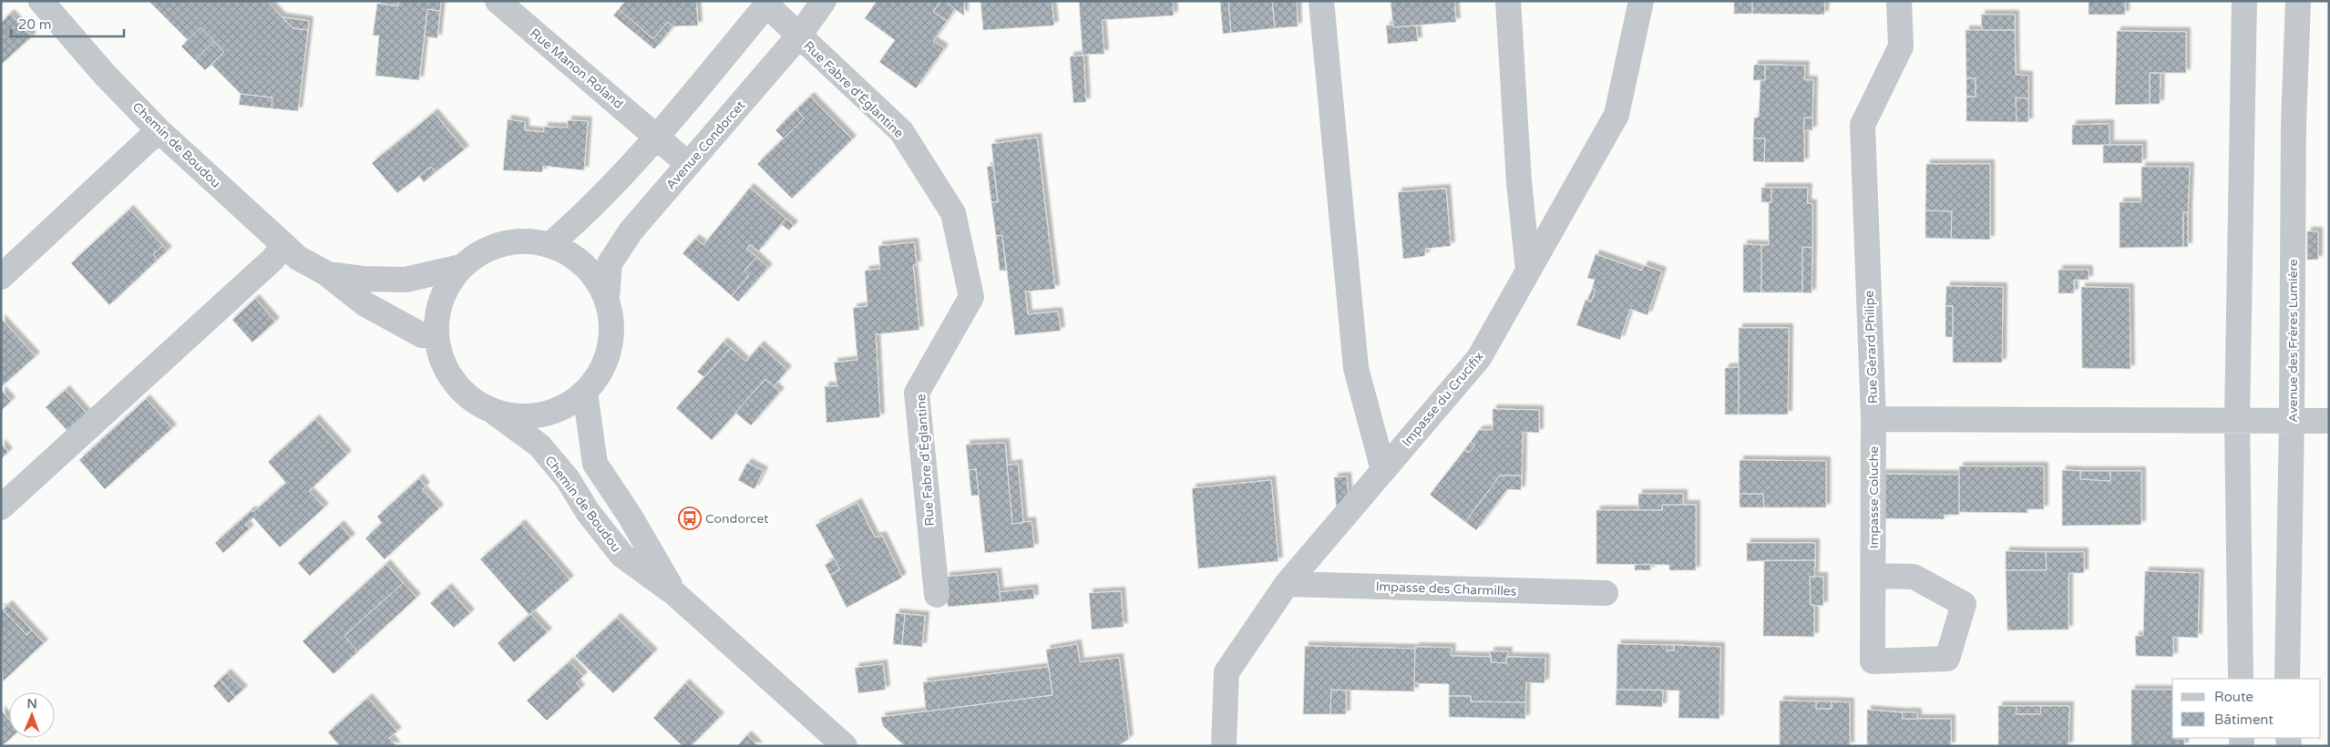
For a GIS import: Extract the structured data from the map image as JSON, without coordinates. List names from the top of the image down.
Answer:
{
  "streets": {
    "street": [
      "Rue Manon Roland",
      "Rue Fabre d'Églantine",
      "Chemin de Boudou",
      "Avenue Condorcet",
      "Avenue des Frères Lumière",
      "Rue Gérard Philipe",
      "Impasse du Crucifix",
      "Impasse Coluche",
      "Impasse des Charmilles"
    ]
  },
  "crossings": [
    ["Rue Manon Roland", "Avenue Condorcet"],
    ["Rue Fabre d'Églantine", "Avenue Condorcet"],
    ["Avenue des Frères Lumière", "Rue Gérard Philipe"],
    ["Rue Gérard Philipe", "Impasse Coluche"],
    ["Impasse du Crucifix", "Impasse des Charmilles"]
  ],
  "places": {
    "bus stop": ["Condorcet"]
  },
  "legend": ["Route", "Bâtiment"],
  "scale_bar": "20 m",
  "north": "top"
}
